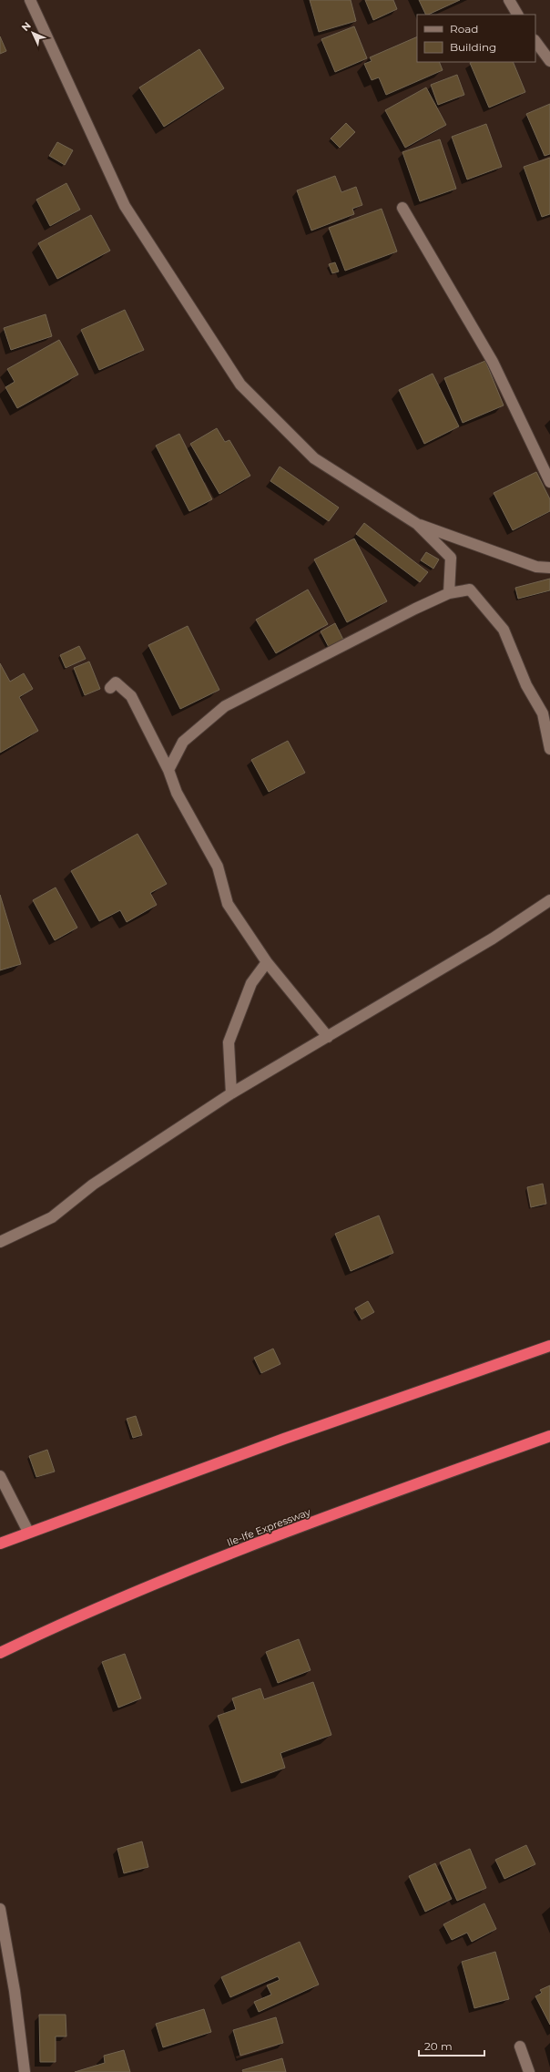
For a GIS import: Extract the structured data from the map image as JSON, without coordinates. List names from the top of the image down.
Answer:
{
  "streets": {
    "highway": ["Ile-Ife Expressway"]
  },
  "legend": ["Road", "Building"],
  "scale_bar": "20 m",
  "north": "top left"
}
